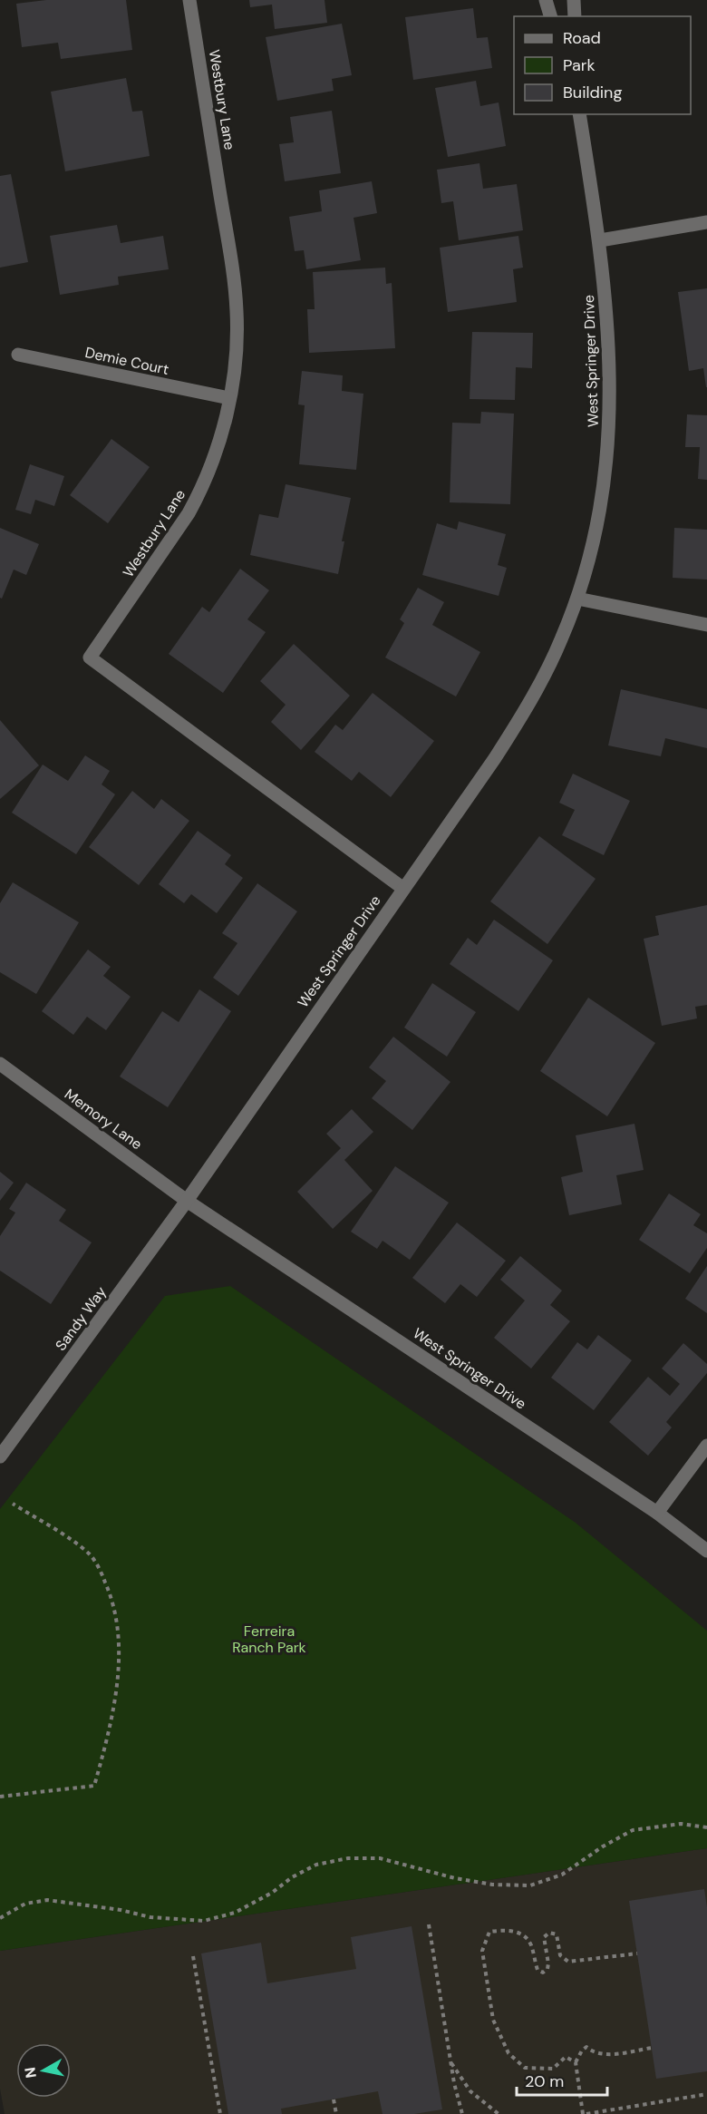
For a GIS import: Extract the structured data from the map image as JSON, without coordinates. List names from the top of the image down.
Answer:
{
  "streets": {
    "street": [
      "Westbury Lane",
      "Demie Court",
      "West Springer Drive",
      "Memory Lane",
      "Sandy Way"
    ]
  },
  "crossings": [
    ["Westbury Lane", "Demie Court"],
    ["Westbury Lane", "West Springer Drive"],
    ["West Springer Drive", "Memory Lane"],
    ["West Springer Drive", "Sandy Way"],
    ["Memory Lane", "Sandy Way"]
  ],
  "parks": ["Ferreira Ranch Park"],
  "legend": ["Road", "Park", "Building"],
  "scale_bar": "20 m",
  "north": "left"
}
